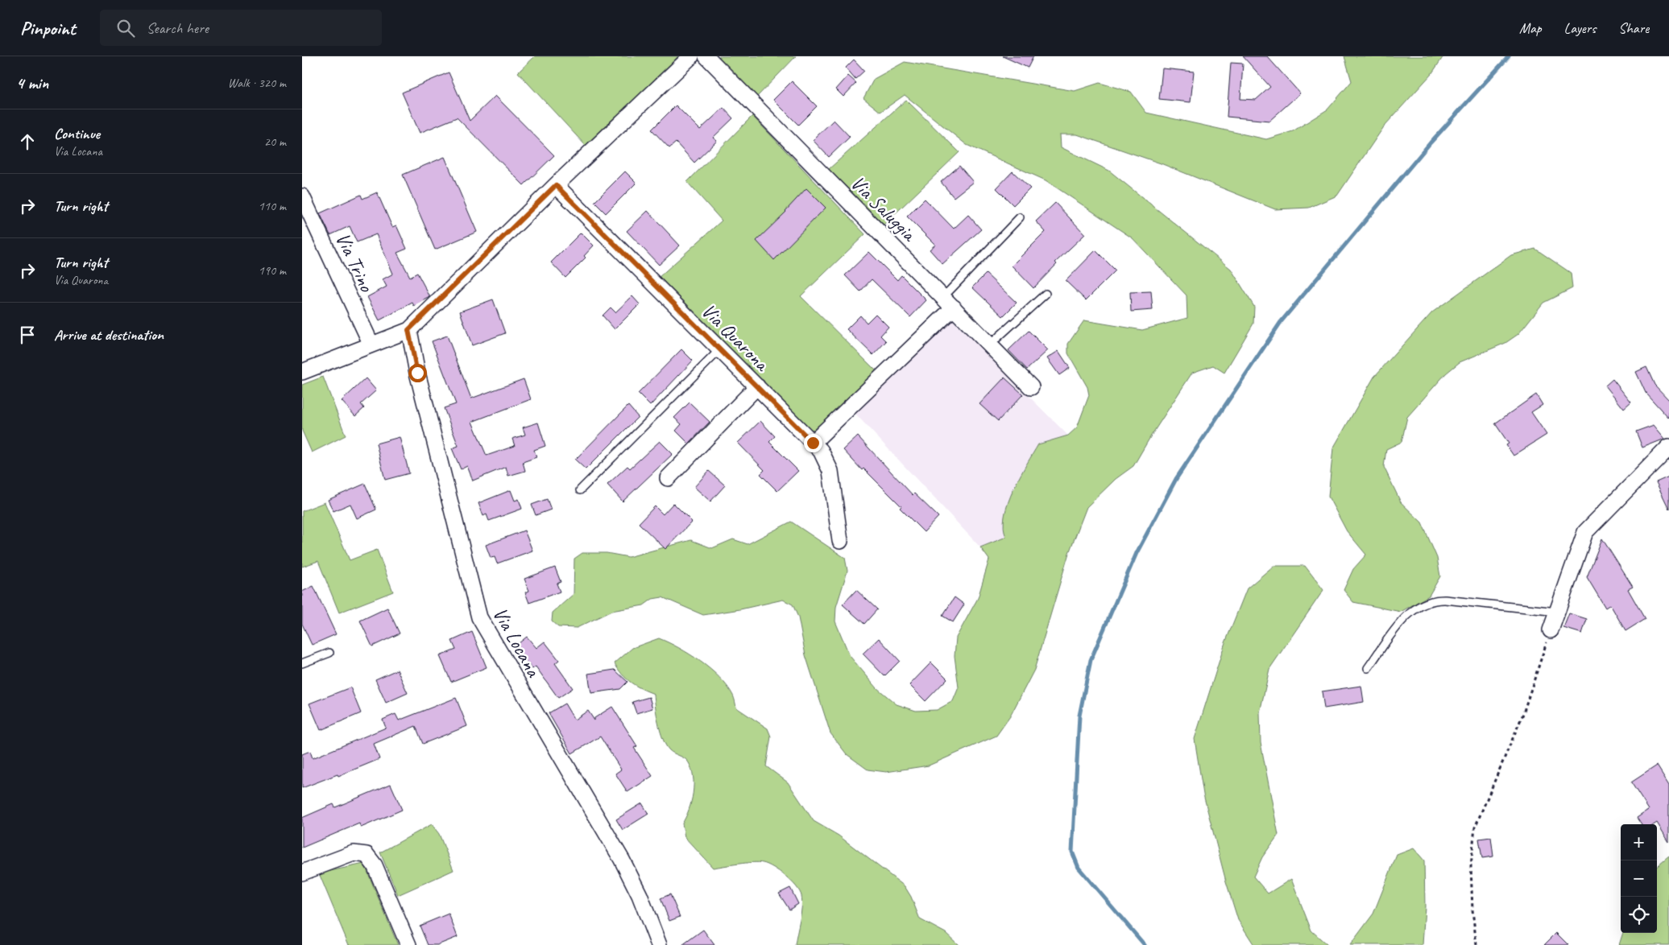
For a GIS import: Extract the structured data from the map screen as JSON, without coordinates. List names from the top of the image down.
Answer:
{
  "streets": {
    "street": [
      "Via Saluggia",
      "Via Trino",
      "Via Quarona",
      "Via Locana"
    ]
  },
  "page": {
    "header": "Pinpoint",
    "search": "Search here",
    "nav": ["Map", "Layers", "Share"],
    "heading": ["4 min", "Walk · 320 m"],
    "list": [
      ["Continue", "Via Locana", "20 m"],
      ["Turn right", "110 m"],
      ["Turn right", "Via Quarona", "190 m"],
      "Arrive at destination"
    ],
    "map_buttons": ["+", "−"]
  }
}
